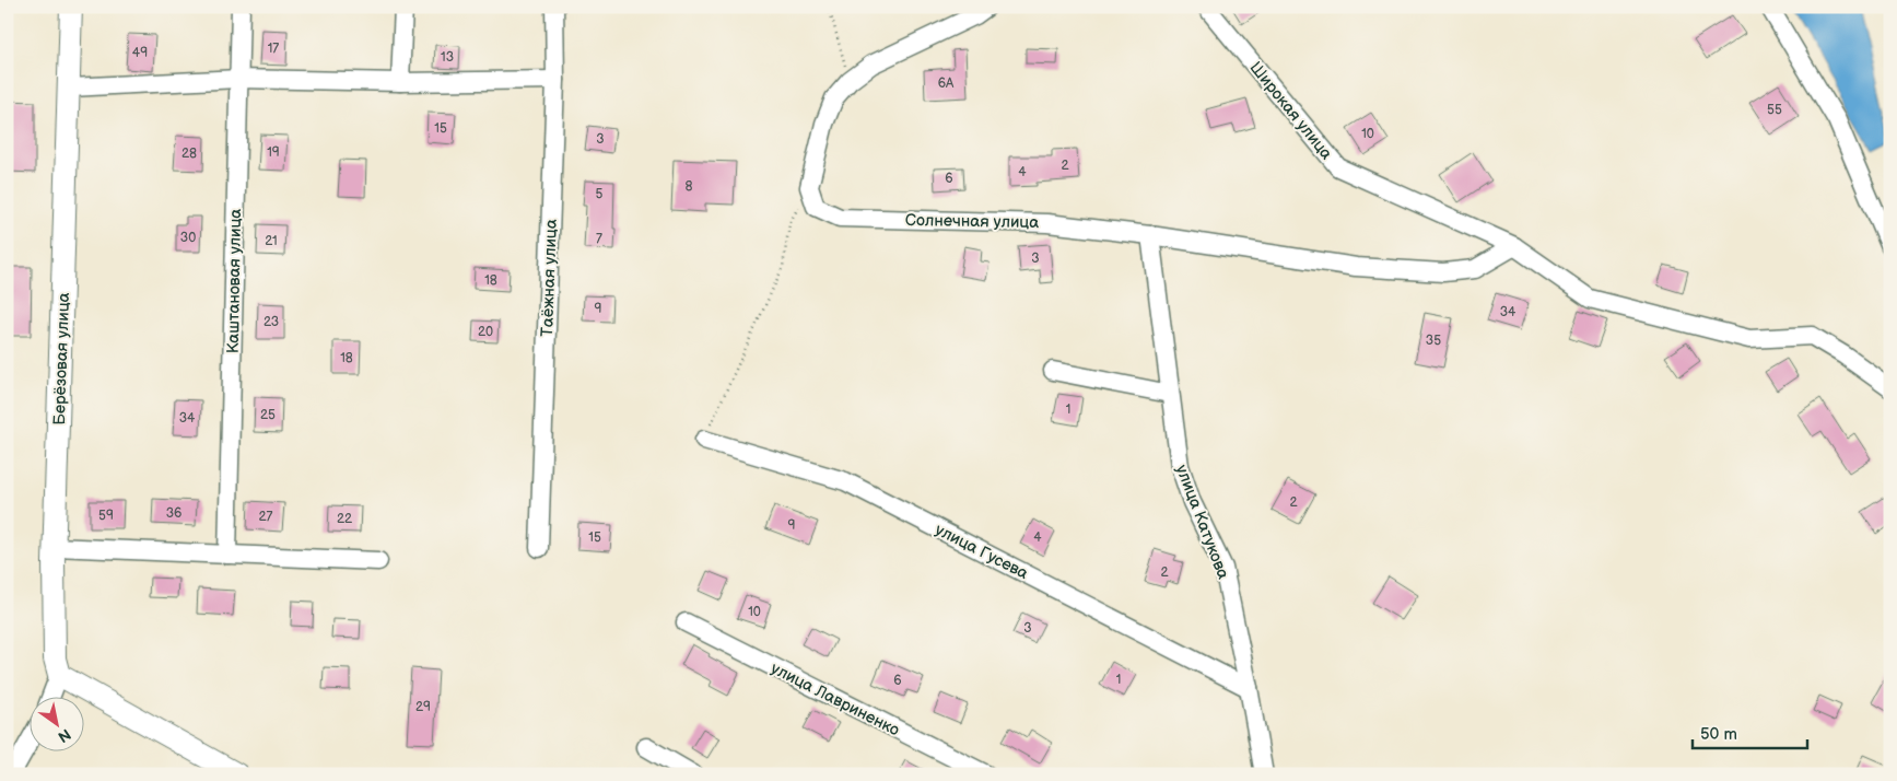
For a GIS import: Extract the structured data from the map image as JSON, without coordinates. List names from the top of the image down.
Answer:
{
  "streets": {
    "main road": ["Берёзовая улица"],
    "street": [
      "Широкая улица",
      "Солнечная улица",
      "Таёжная улица",
      "Каштановая улица",
      "улица Катукова",
      "улица Гусева",
      "улица Лавриненко"
    ]
  },
  "crossings": [
    ["Широкая улица", "Солнечная улица"],
    ["Солнечная улица", "улица Катукова"],
    ["улица Катукова", "улица Гусева"]
  ],
  "house_numbers": [
    "17",
    "49",
    "13",
    "6А",
    "55",
    "15",
    "10",
    "3",
    "19",
    "28",
    "2",
    "4",
    "6",
    "8",
    "5",
    "30",
    "7",
    "21",
    "3",
    "18",
    "9",
    "34",
    "23",
    "20",
    "35",
    "18",
    "1",
    "25",
    "34",
    "2",
    "36",
    "59",
    "27",
    "22",
    "9",
    "15",
    "4",
    "2",
    "10",
    "3",
    "1",
    "6",
    "29"
  ],
  "scale_bar": "50 m",
  "north": "bottom right"
}
